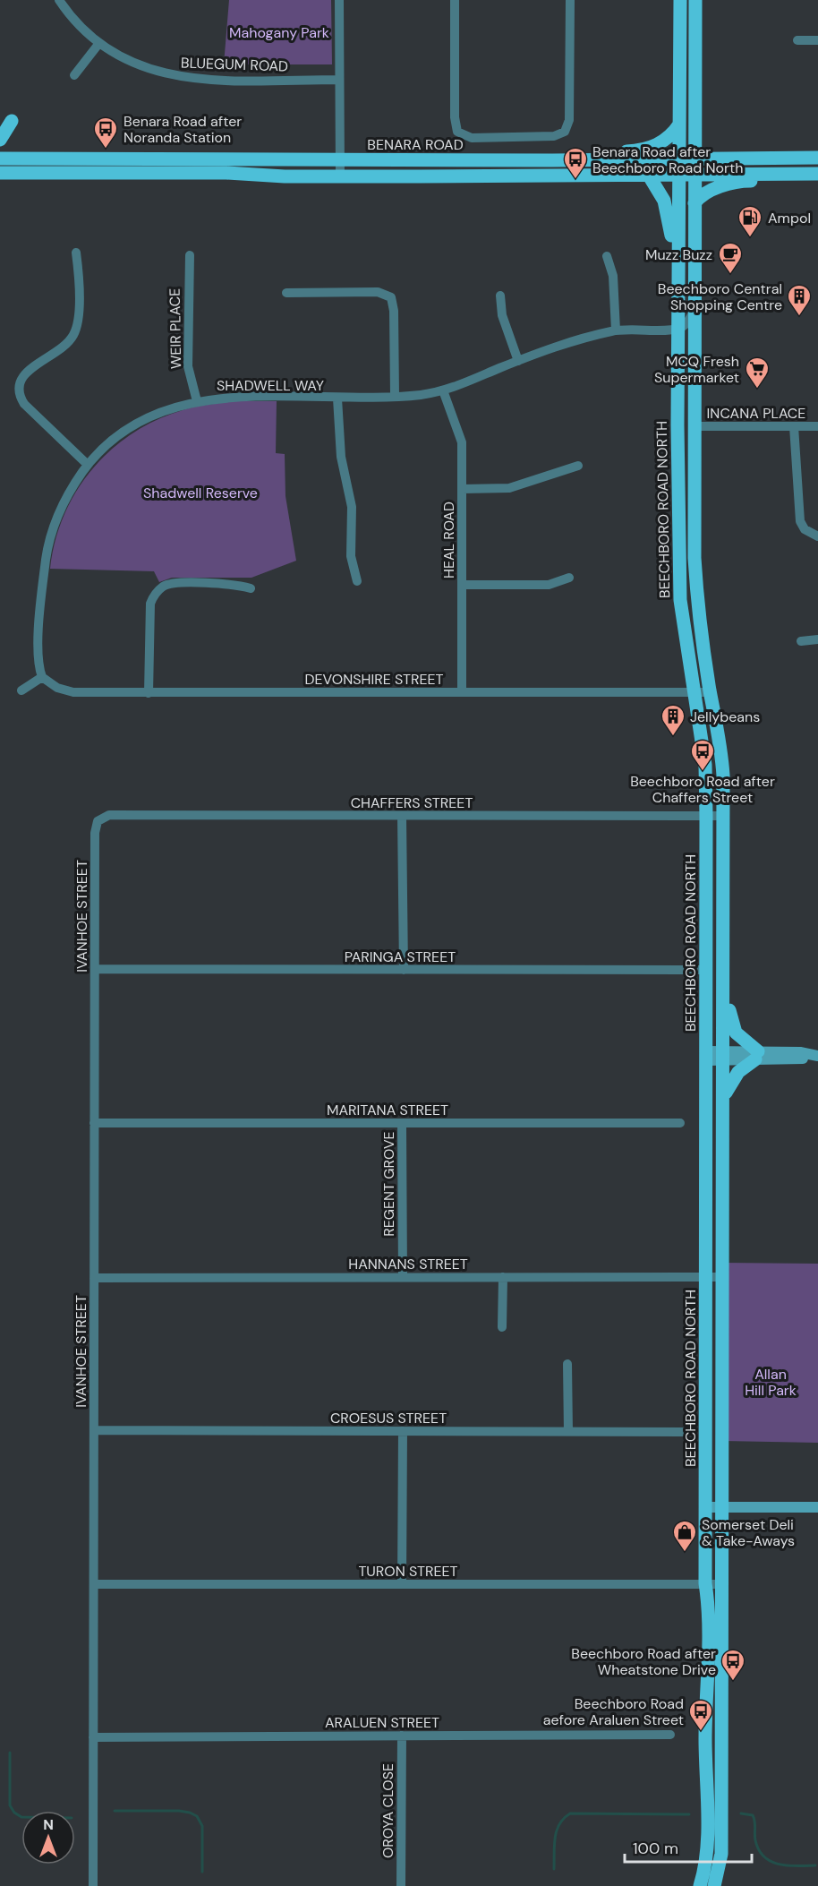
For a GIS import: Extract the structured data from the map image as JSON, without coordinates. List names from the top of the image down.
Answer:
{
  "streets": {
    "main road": ["BENARA ROAD", "BEECHBORO ROAD NORTH"],
    "street": [
      "BLUEGUM ROAD",
      "WEIR PLACE",
      "SHADWELL WAY",
      "INCANA PLACE",
      "HEAL ROAD",
      "DEVONSHIRE STREET",
      "CHAFFERS STREET",
      "IVANHOE STREET",
      "PARINGA STREET",
      "MARITANA STREET",
      "REGENT GROVE",
      "HANNANS STREET",
      "CROESUS STREET",
      "TURON STREET",
      "ARALUEN STREET",
      "OROYA CLOSE"
    ]
  },
  "crossings": [
    ["BENARA ROAD", "BEECHBORO ROAD NORTH"],
    ["WEIR PLACE", "SHADWELL WAY"],
    ["SHADWELL WAY", "BEECHBORO ROAD NORTH"],
    ["SHADWELL WAY", "HEAL ROAD"],
    ["SHADWELL WAY", "DEVONSHIRE STREET"],
    ["INCANA PLACE", "BEECHBORO ROAD NORTH"],
    ["BEECHBORO ROAD NORTH", "DEVONSHIRE STREET"],
    ["BEECHBORO ROAD NORTH", "CHAFFERS STREET"],
    ["BEECHBORO ROAD NORTH", "PARINGA STREET"],
    ["BEECHBORO ROAD NORTH", "HANNANS STREET"],
    ["BEECHBORO ROAD NORTH", "TURON STREET"],
    ["HEAL ROAD", "DEVONSHIRE STREET"],
    ["CHAFFERS STREET", "IVANHOE STREET"],
    ["IVANHOE STREET", "PARINGA STREET"],
    ["IVANHOE STREET", "MARITANA STREET"],
    ["IVANHOE STREET", "HANNANS STREET"],
    ["IVANHOE STREET", "CROESUS STREET"],
    ["IVANHOE STREET", "TURON STREET"],
    ["IVANHOE STREET", "ARALUEN STREET"],
    ["MARITANA STREET", "REGENT GROVE"],
    ["REGENT GROVE", "HANNANS STREET"],
    ["ARALUEN STREET", "OROYA CLOSE"]
  ],
  "parks": ["Mahogany Park", "Shadwell Reserve", "Allan Hill Park"],
  "places": {
    "bus stop": [
      "Benara Road after Noranda Station",
      "Benara Road after Beechboro Road North",
      "Beechboro Road after Chaffers Street",
      "Beechboro Road after Wheatstone Drive",
      "Beechboro Road aefore Araluen Street"
    ],
    "fuel station": ["Ampol"],
    "cafe": ["Muzz Buzz"],
    "building": ["Beechboro Central Shopping Centre", "Jellybeans"],
    "supermarket": ["MCQ Fresh Supermarket"],
    "shop": ["Somerset Deli & Take-Aways"]
  },
  "scale_bar": "100 m",
  "north": "top"
}
